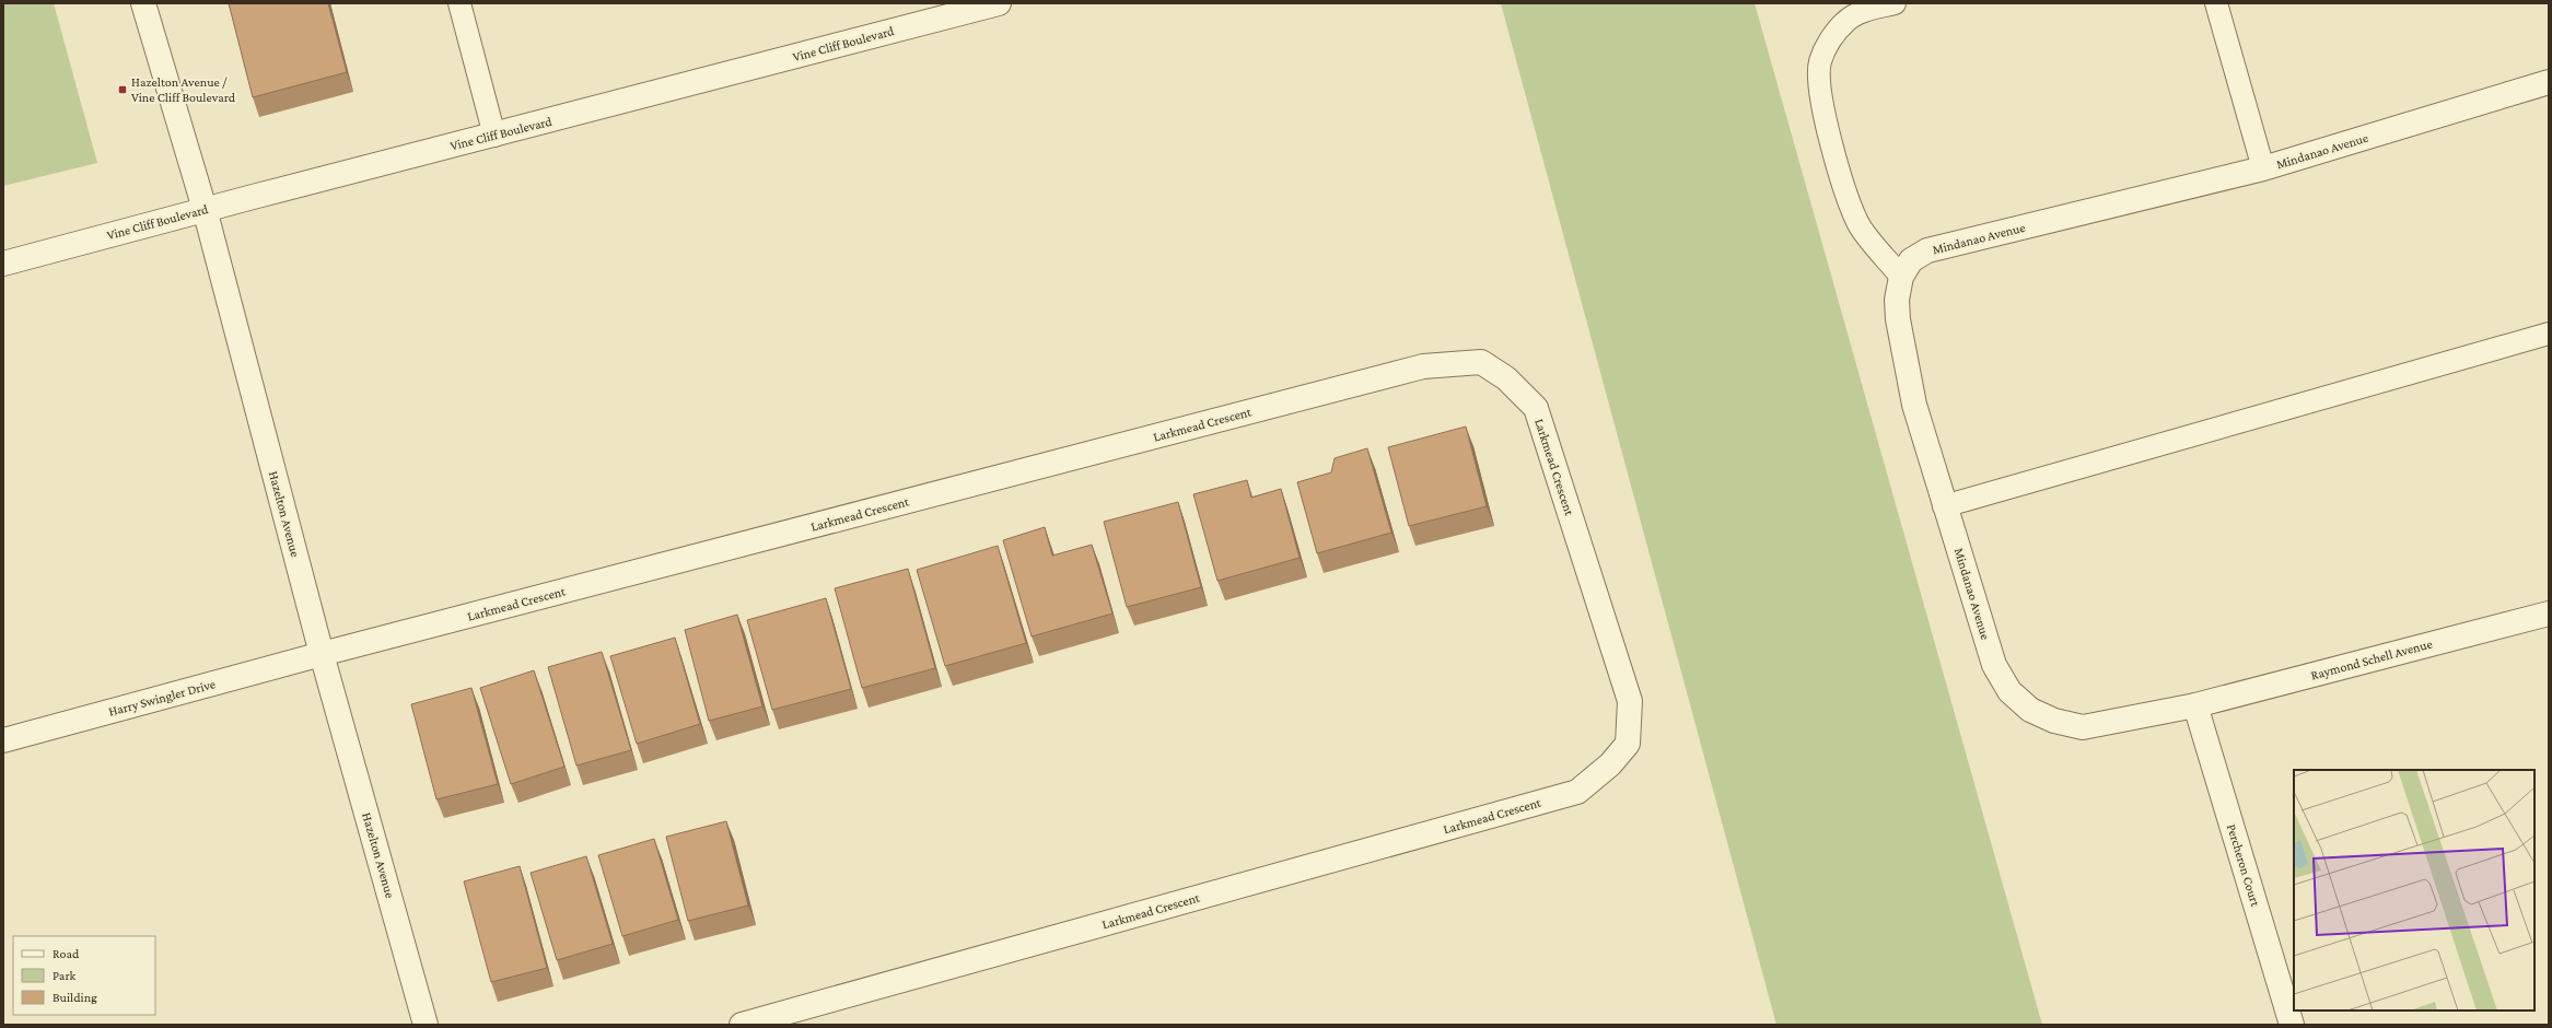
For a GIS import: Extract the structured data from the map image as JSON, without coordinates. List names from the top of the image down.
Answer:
{
  "streets": {
    "street": [
      "Vine Cliff Boulevard",
      "Mindanao Avenue",
      "Larkmead Crescent",
      "Hazelton Avenue",
      "Raymond Schell Avenue",
      "Harry Swingler Drive",
      "Percheron Court"
    ]
  },
  "crossings": [
    ["Vine Cliff Boulevard", "Hazelton Avenue"],
    ["Mindanao Avenue", "Raymond Schell Avenue"],
    ["Mindanao Avenue", "Percheron Court"],
    ["Larkmead Crescent", "Hazelton Avenue"],
    ["Larkmead Crescent", "Harry Swingler Drive"],
    ["Hazelton Avenue", "Harry Swingler Drive"],
    ["Raymond Schell Avenue", "Percheron Court"]
  ],
  "places": {
    "transit": ["Hazelton Avenue / Vine Cliff Boulevard"]
  },
  "legend": ["Road", "Park", "Building"]
}
